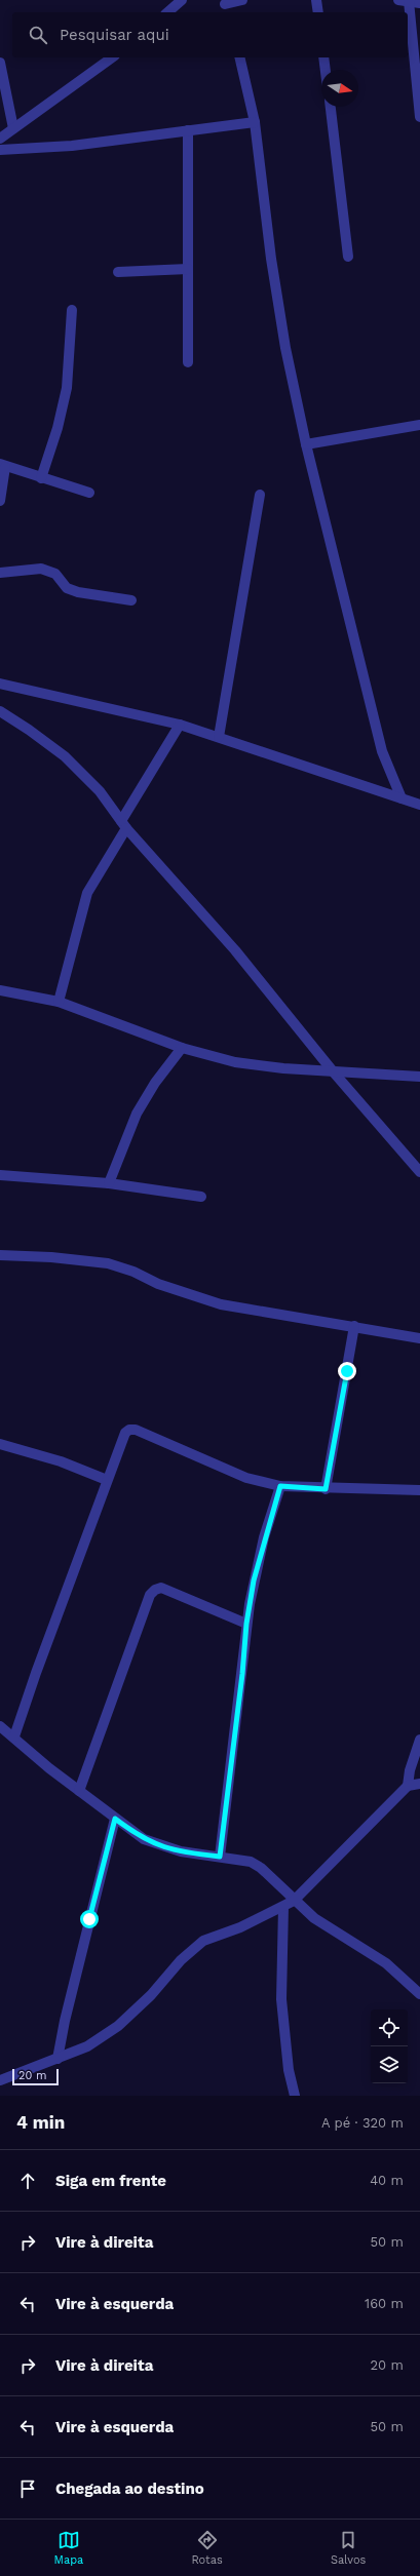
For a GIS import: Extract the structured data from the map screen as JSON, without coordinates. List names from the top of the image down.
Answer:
{
  "scale_bar": "20 m",
  "north": "right",
  "page": {
    "search": "Pesquisar aqui",
    "scale": "20 m",
    "heading": ["4 min", "A pé · 320 m"],
    "list": [
      ["Siga em frente", "40 m"],
      ["Vire à direita", "50 m"],
      ["Vire à esquerda", "160 m"],
      ["Vire à direita", "20 m"],
      ["Vire à esquerda", "50 m"],
      "Chegada ao destino"
    ],
    "nav": ["Mapa", "Rotas", "Salvos"]
  }
}
